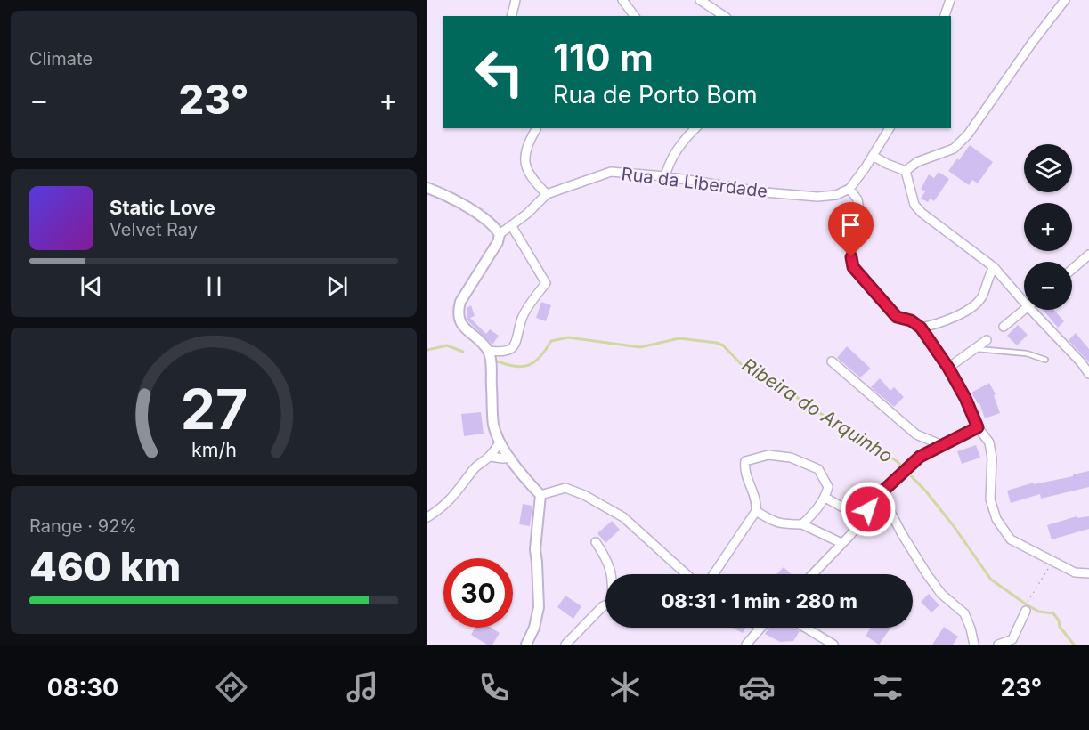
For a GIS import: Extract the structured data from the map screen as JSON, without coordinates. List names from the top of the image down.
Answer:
{
  "streets": {
    "street": ["Rua da Liberdade"]
  },
  "water": ["Ribeira do Arquinho"],
  "page": {
    "tile": [
      "Climate",
      ["Range · 92%", "460 km"]
    ],
    "turn": ["110 m", "Rua de Porto Bom"],
    "heat": ["−", "23°", "+"],
    "map_buttons": ["+", "−"],
    "song": ["Static Love", "Velvet Ray"],
    "limit": "30",
    "trip": "08:31 · 1 min · 280 m",
    "tabs": ["08:30", "23°"],
    "gauge": ["27", "km/h"]
  }
}
